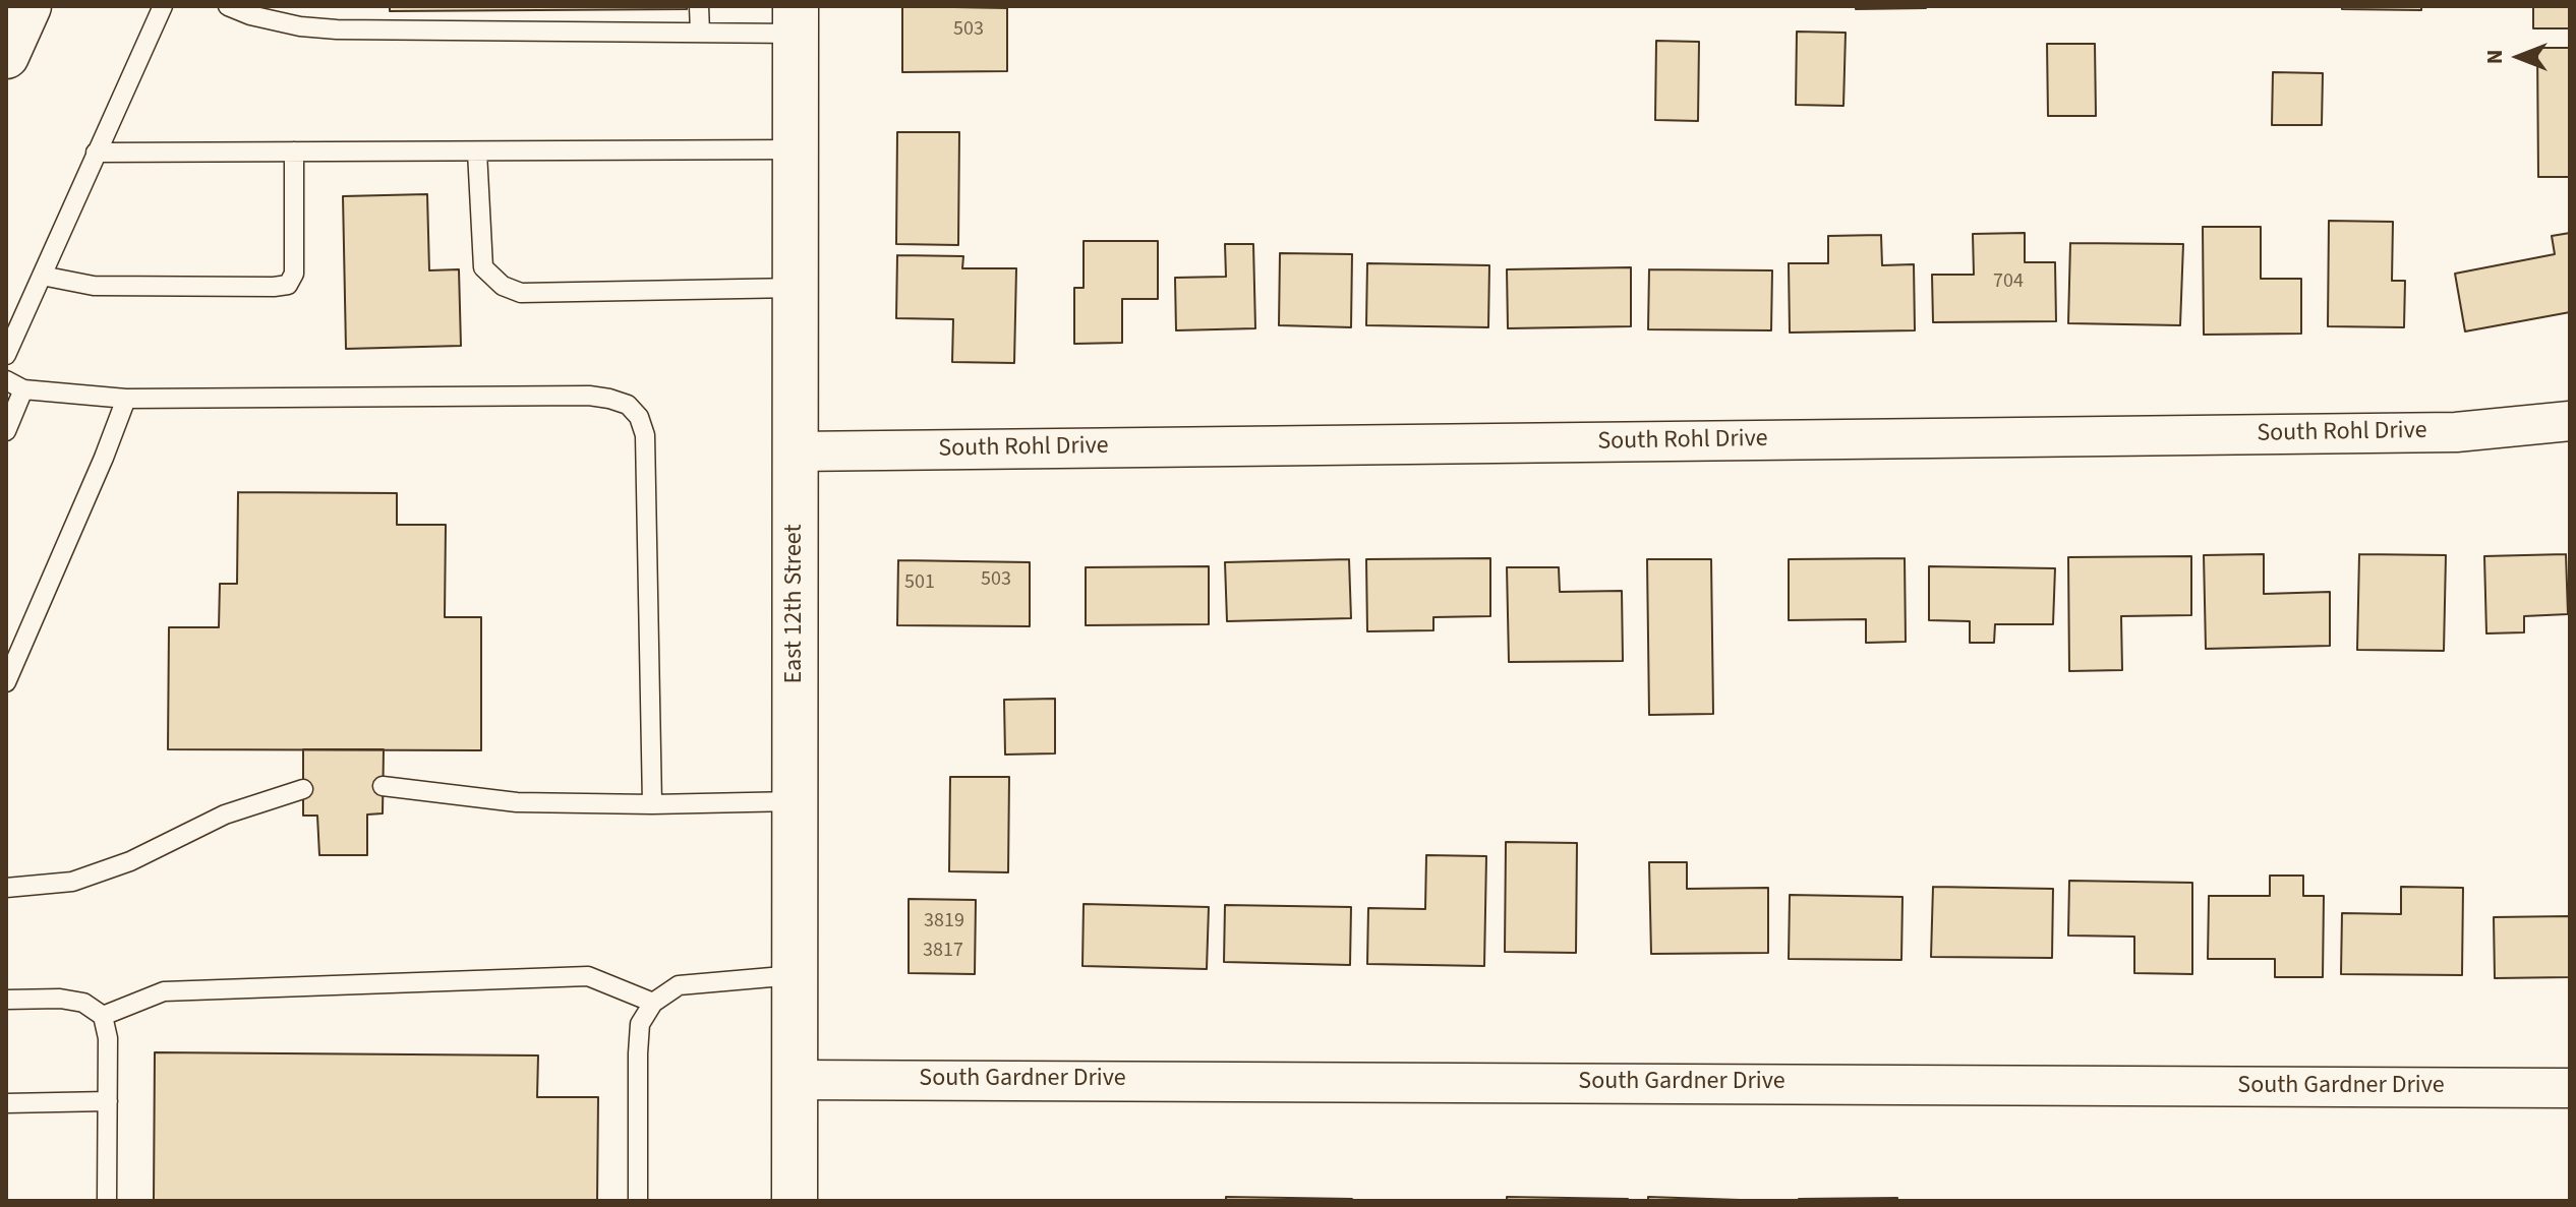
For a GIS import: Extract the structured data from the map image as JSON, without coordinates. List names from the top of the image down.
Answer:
{
  "streets": {
    "street": ["South Rohl Drive", "East 12th Street", "South Gardner Drive"]
  },
  "crossings": [
    ["South Rohl Drive", "East 12th Street"],
    ["East 12th Street", "South Gardner Drive"]
  ],
  "house_numbers": [
    "503",
    "704",
    "503",
    "501",
    "3819",
    "3817"
  ],
  "north": "left"
}
